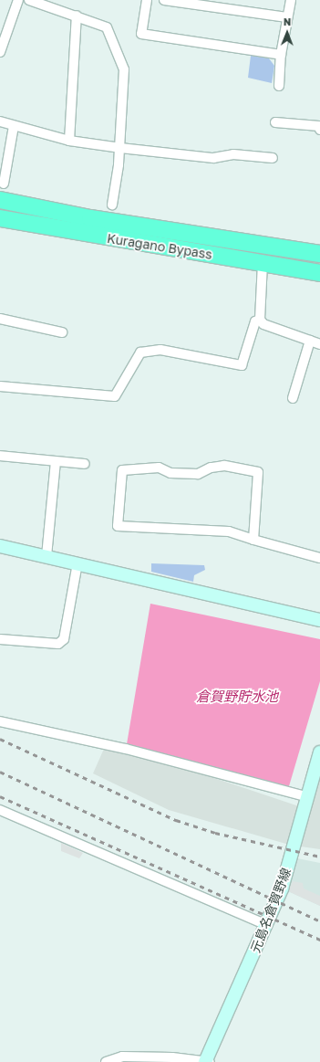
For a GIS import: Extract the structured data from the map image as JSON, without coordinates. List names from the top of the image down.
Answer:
{
  "streets": {
    "highway": ["Kuragano Bypass"],
    "main road": ["元島名倉賀野線"]
  },
  "water": ["倉賀野貯水池"],
  "north": "top"
}
